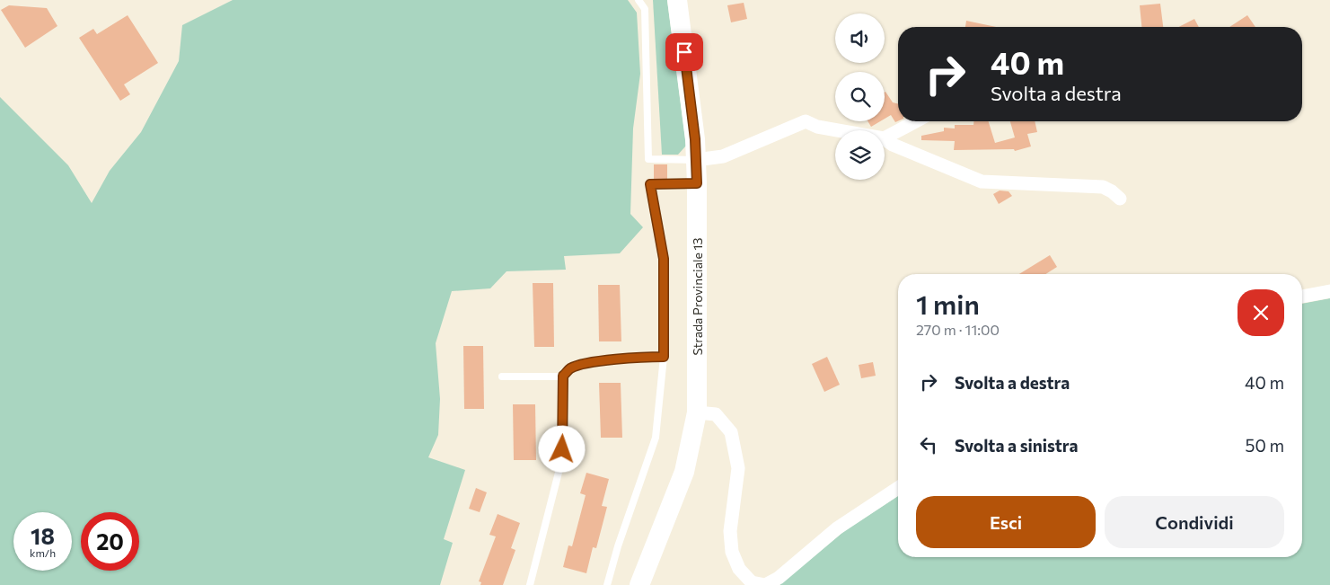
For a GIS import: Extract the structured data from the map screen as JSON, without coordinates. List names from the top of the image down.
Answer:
{
  "streets": {
    "main road": ["Strada Provinciale 13"]
  },
  "page": {
    "turn": ["40 m", "Svolta a destra"],
    "heading": ["1 min", "270 m · 11:00"],
    "list": [
      {
        "name": "Svolta a destra",
        "value": "40 m"
      },
      {
        "name": "Svolta a sinistra",
        "value": "50 m"
      }
    ],
    "buttons": ["Esci", "Condividi"],
    "speed": "18 km/h",
    "limit": "20"
  }
}
